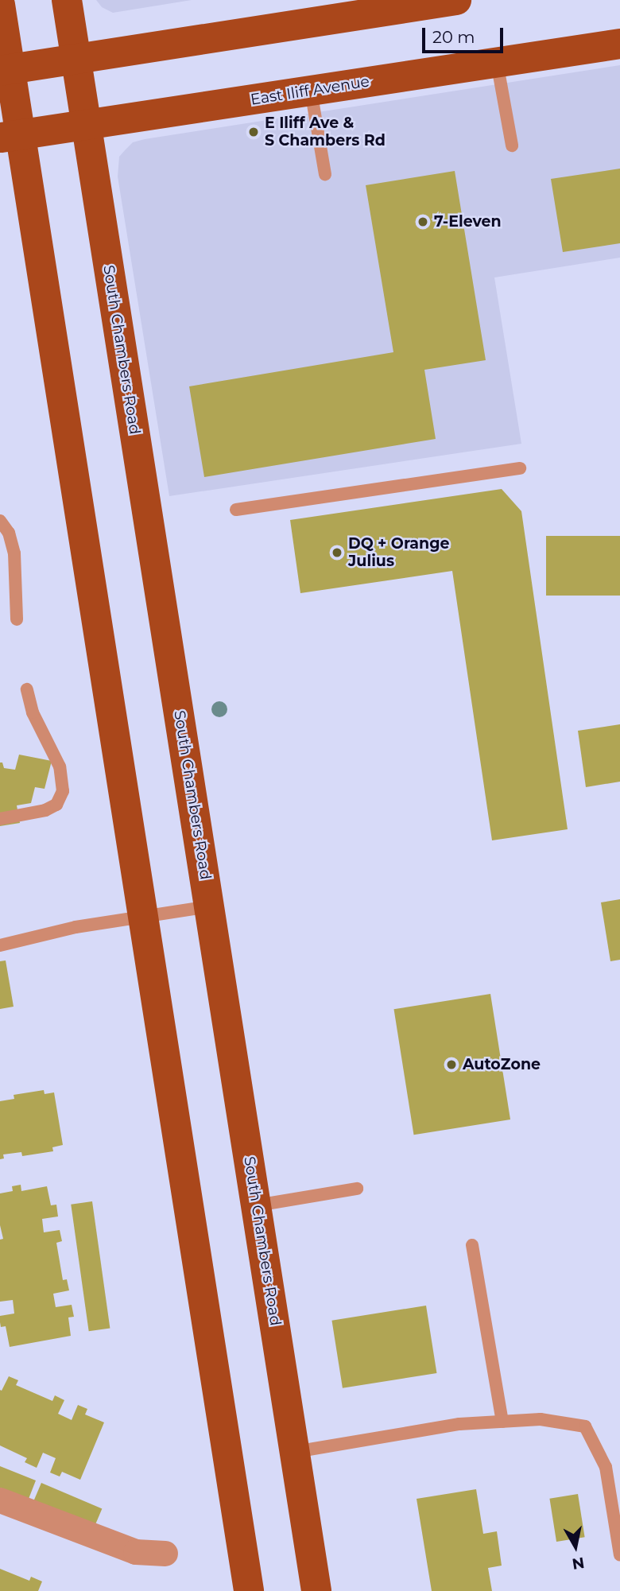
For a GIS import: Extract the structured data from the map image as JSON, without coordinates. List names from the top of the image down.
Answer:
{
  "streets": {
    "main road": ["East Iliff Avenue", "South Chambers Road"]
  },
  "crossings": [
    ["East Iliff Avenue", "South Chambers Road"]
  ],
  "places": [
    "E Iliff Ave & S Chambers Rd",
    "7-Eleven",
    "DQ + Orange Julius",
    "AutoZone"
  ],
  "scale_bar": "20 m",
  "north": "bottom"
}
